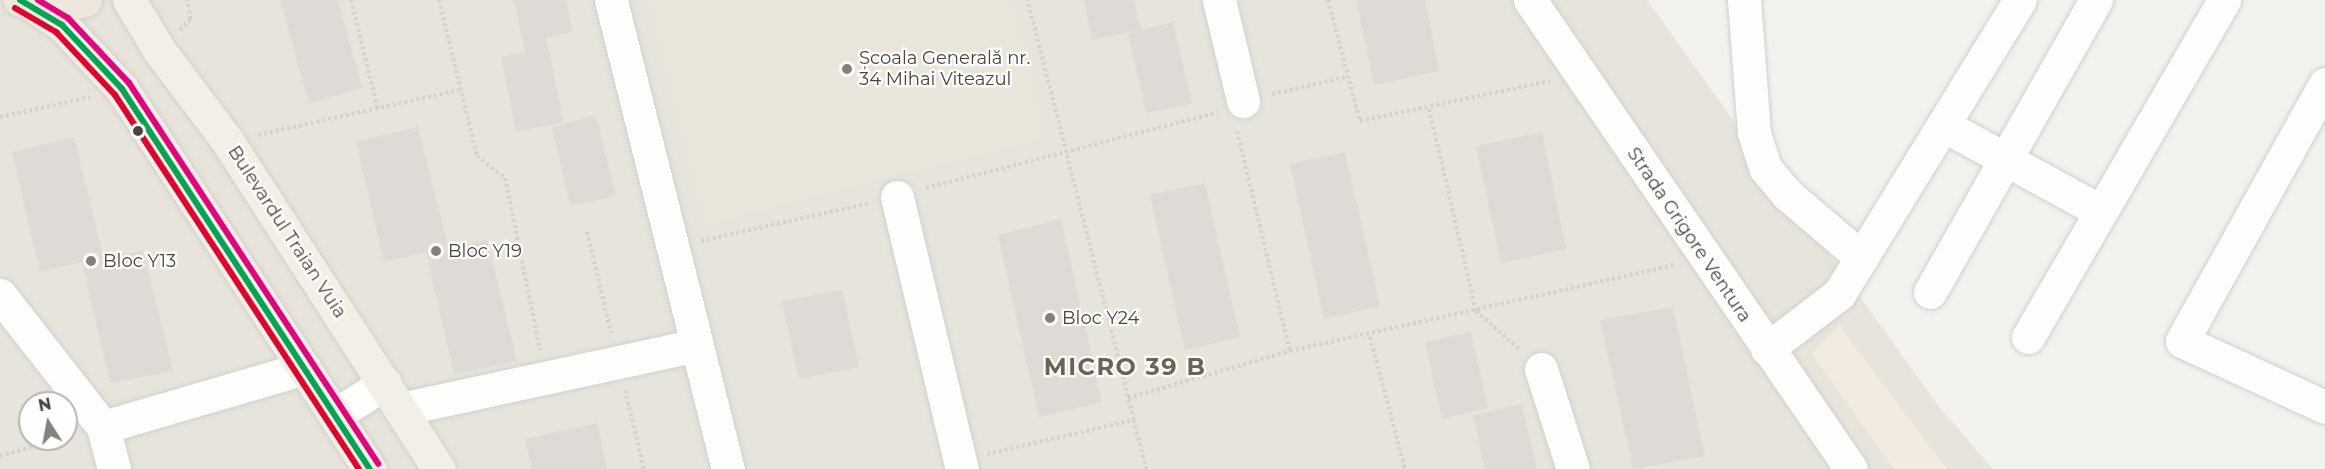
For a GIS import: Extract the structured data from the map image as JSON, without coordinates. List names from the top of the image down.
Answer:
{
  "streets": {
    "main road": ["Bulevardul Traian Vuia"],
    "street": ["Strada Grigore Ventura"]
  },
  "districts": ["MICRO 39 B"],
  "places": [
    "Școala Generală nr. 34 Mihai Viteazul",
    "Bloc Y19",
    "Bloc Y13",
    "Bloc Y24"
  ],
  "lines": ["transit line 34"],
  "north": "top"
}
